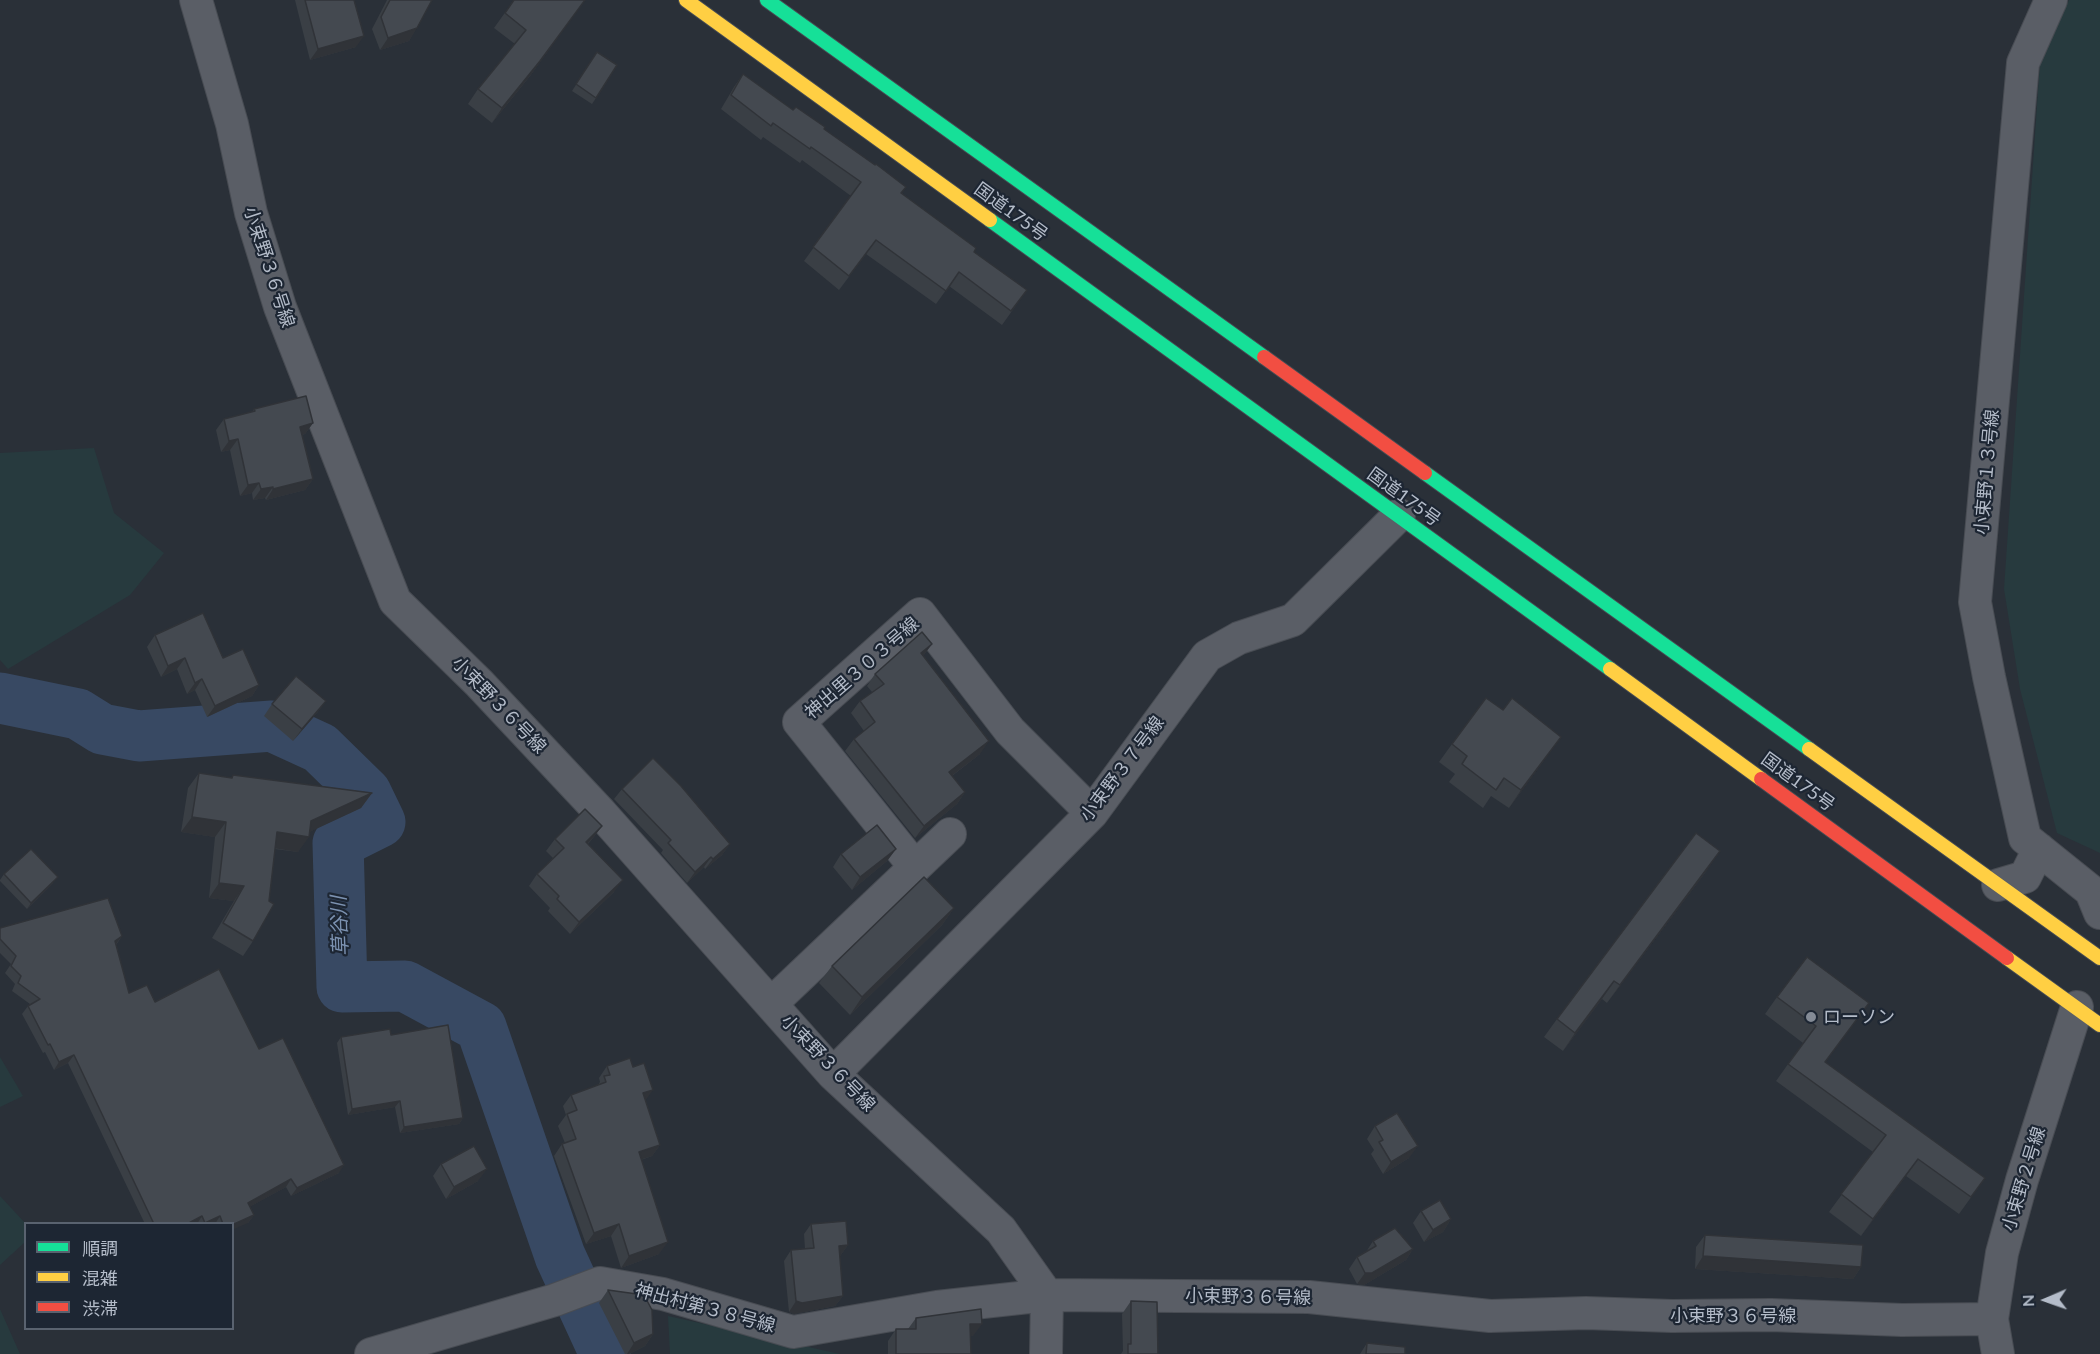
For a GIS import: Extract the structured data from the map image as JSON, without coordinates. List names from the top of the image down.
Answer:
{
  "streets": {
    "highway": ["国道175号"],
    "street": [
      "小束野３６号線",
      "小束野１３号線",
      "神出里３０３号線",
      "小束野３７号線",
      "小束野２号線",
      "神出村第３８号線"
    ]
  },
  "crossings": [
    ["国道175号", "小束野３７号線"],
    ["国道175号", "小束野２号線"],
    ["小束野３６号線", "小束野３７号線"],
    ["小束野３６号線", "小束野２号線"],
    ["小束野３６号線", "神出村第３８号線"],
    ["神出里３０３号線", "小束野３７号線"]
  ],
  "water": ["草谷川"],
  "places": ["ローソン"],
  "legend": ["順調", "混雑", "渋滞"],
  "north": "left"
}
